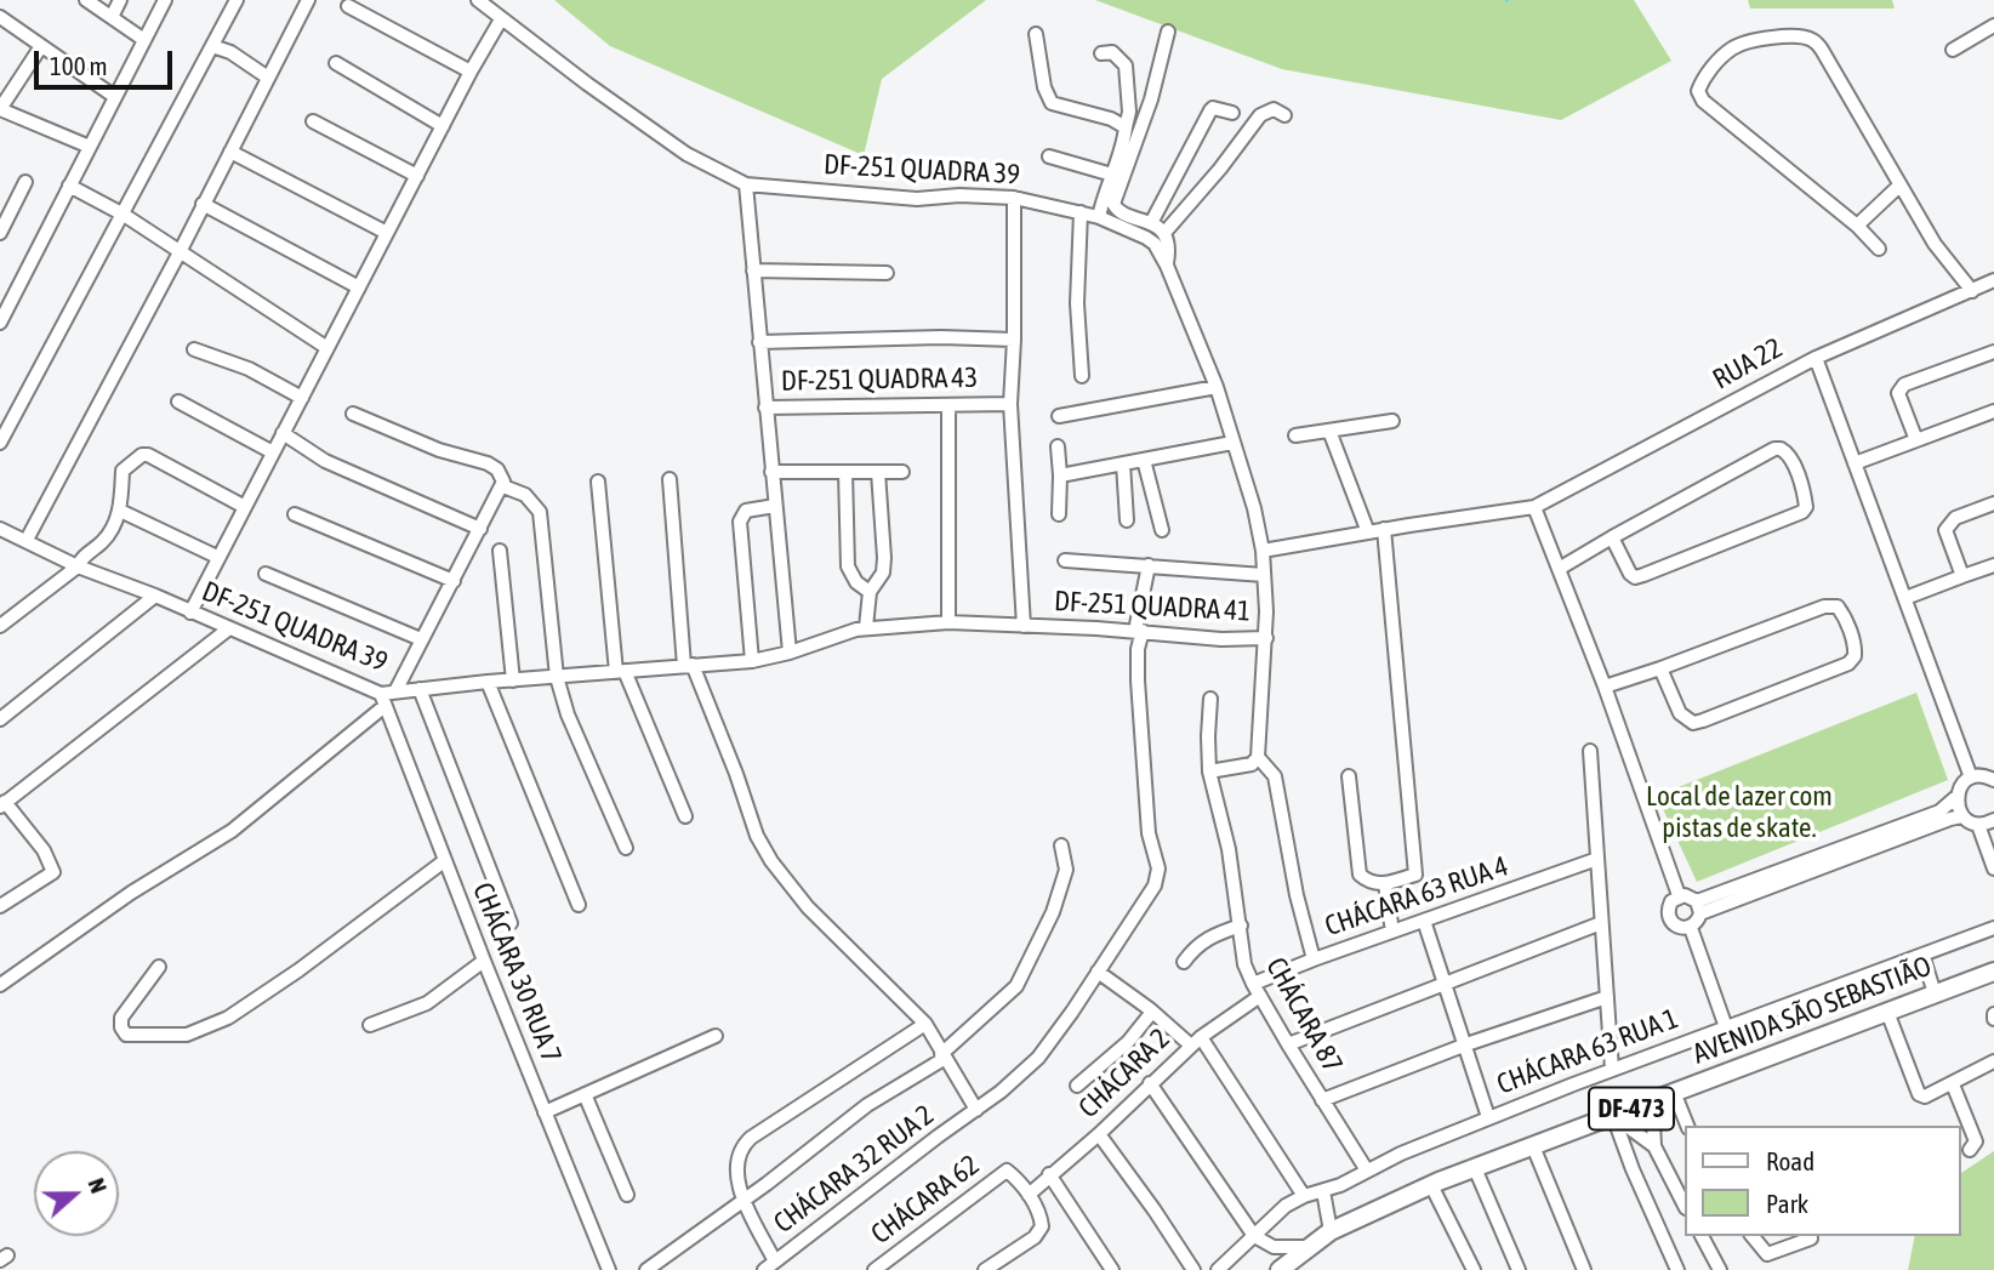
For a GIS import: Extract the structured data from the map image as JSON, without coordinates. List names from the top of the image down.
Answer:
{
  "streets": {
    "main road": ["AVENIDA SÃO SEBASTIÃO", "DF-473"],
    "street": [
      "DF-251 QUADRA 39",
      "RUA 22",
      "DF-251 QUADRA 43",
      "DF-251 QUADRA 41",
      "CHÁCARA 63 RUA 4",
      "CHÁCARA 30 RUA 7",
      "CHÁCARA 87",
      "CHÁCARA 63 RUA 1",
      "CHÁCARA 2",
      "CHÁCARA 32 RUA 2",
      "CHÁCARA 62"
    ]
  },
  "crossings": [
    ["DF-251 QUADRA 39", "DF-251 QUADRA 43"],
    ["DF-251 QUADRA 39", "DF-251 QUADRA 41"],
    ["DF-251 QUADRA 39", "CHÁCARA 30 RUA 7"],
    ["RUA 22", "DF-251 QUADRA 41"],
    ["DF-251 QUADRA 43", "DF-251 QUADRA 41"],
    ["DF-251 QUADRA 41", "CHÁCARA 32 RUA 2"],
    ["CHÁCARA 63 RUA 4", "CHÁCARA 87"],
    ["CHÁCARA 63 RUA 4", "CHÁCARA 2"],
    ["CHÁCARA 87", "CHÁCARA 2"],
    ["CHÁCARA 2", "CHÁCARA 62"]
  ],
  "parks": ["Local de lazer com pistas de skate."],
  "legend": ["Road", "Park"],
  "scale_bar": "100 m",
  "north": "right"
}
